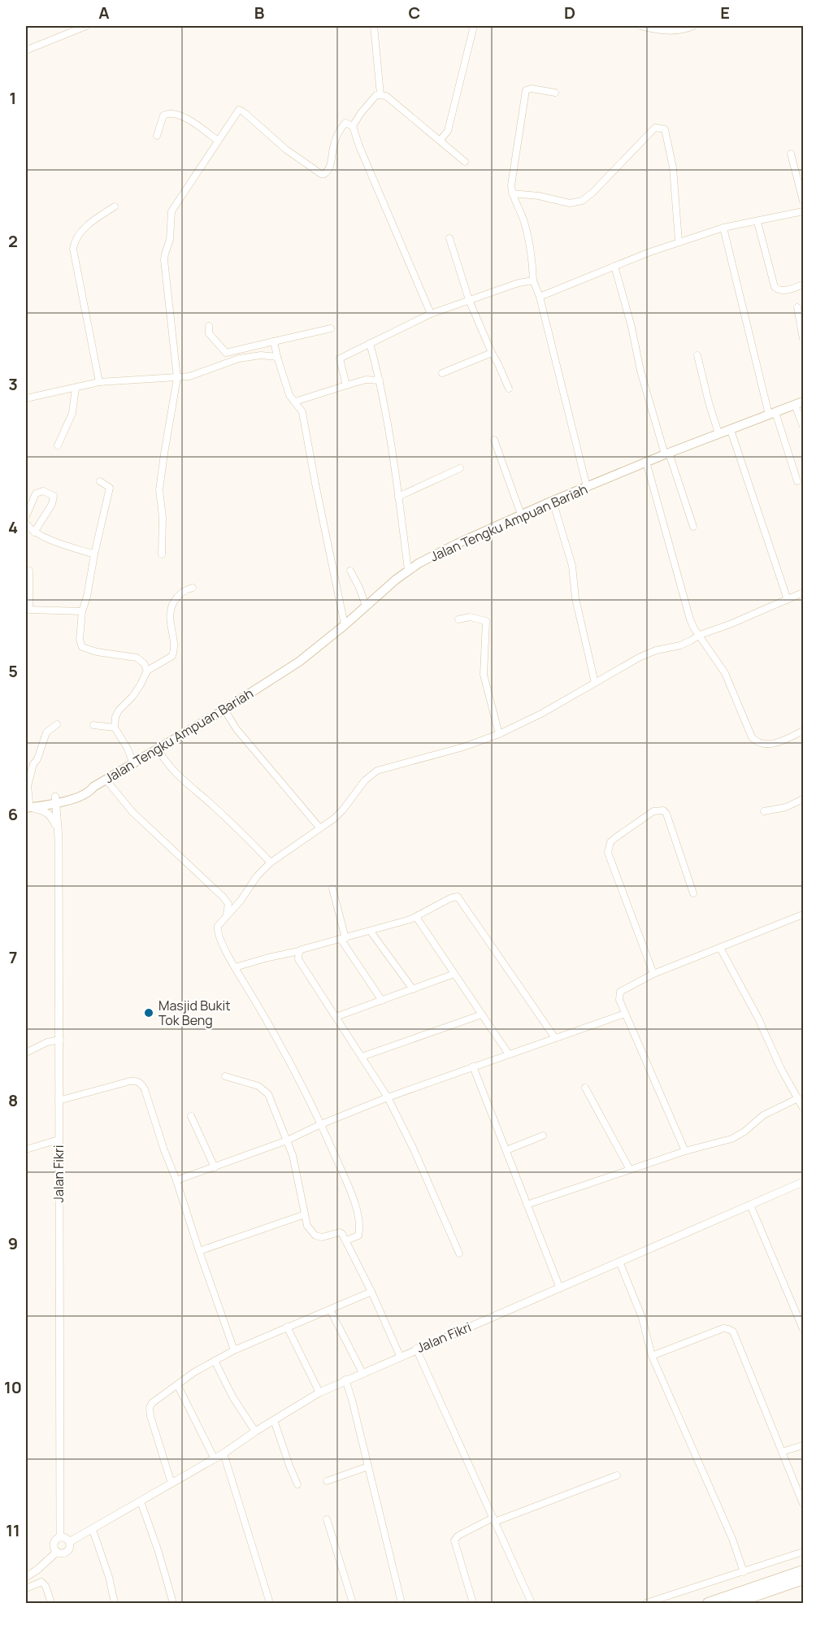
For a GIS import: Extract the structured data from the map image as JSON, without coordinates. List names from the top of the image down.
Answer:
{
  "streets": {
    "main road": ["Jalan Tengku Ampuan Bariah"],
    "street": ["Jalan Fikri"]
  },
  "crossings": [
    ["Jalan Tengku Ampuan Bariah", "Jalan Fikri"]
  ],
  "places": ["Masjid Bukit Tok Beng"],
  "grid": {
    "columns": [
      "A",
      "B",
      "C",
      "D",
      "E"
    ],
    "rows": [
      "1",
      "2",
      "3",
      "4",
      "5",
      "6",
      "7",
      "8",
      "9",
      "10",
      "11"
    ]
  }
}
